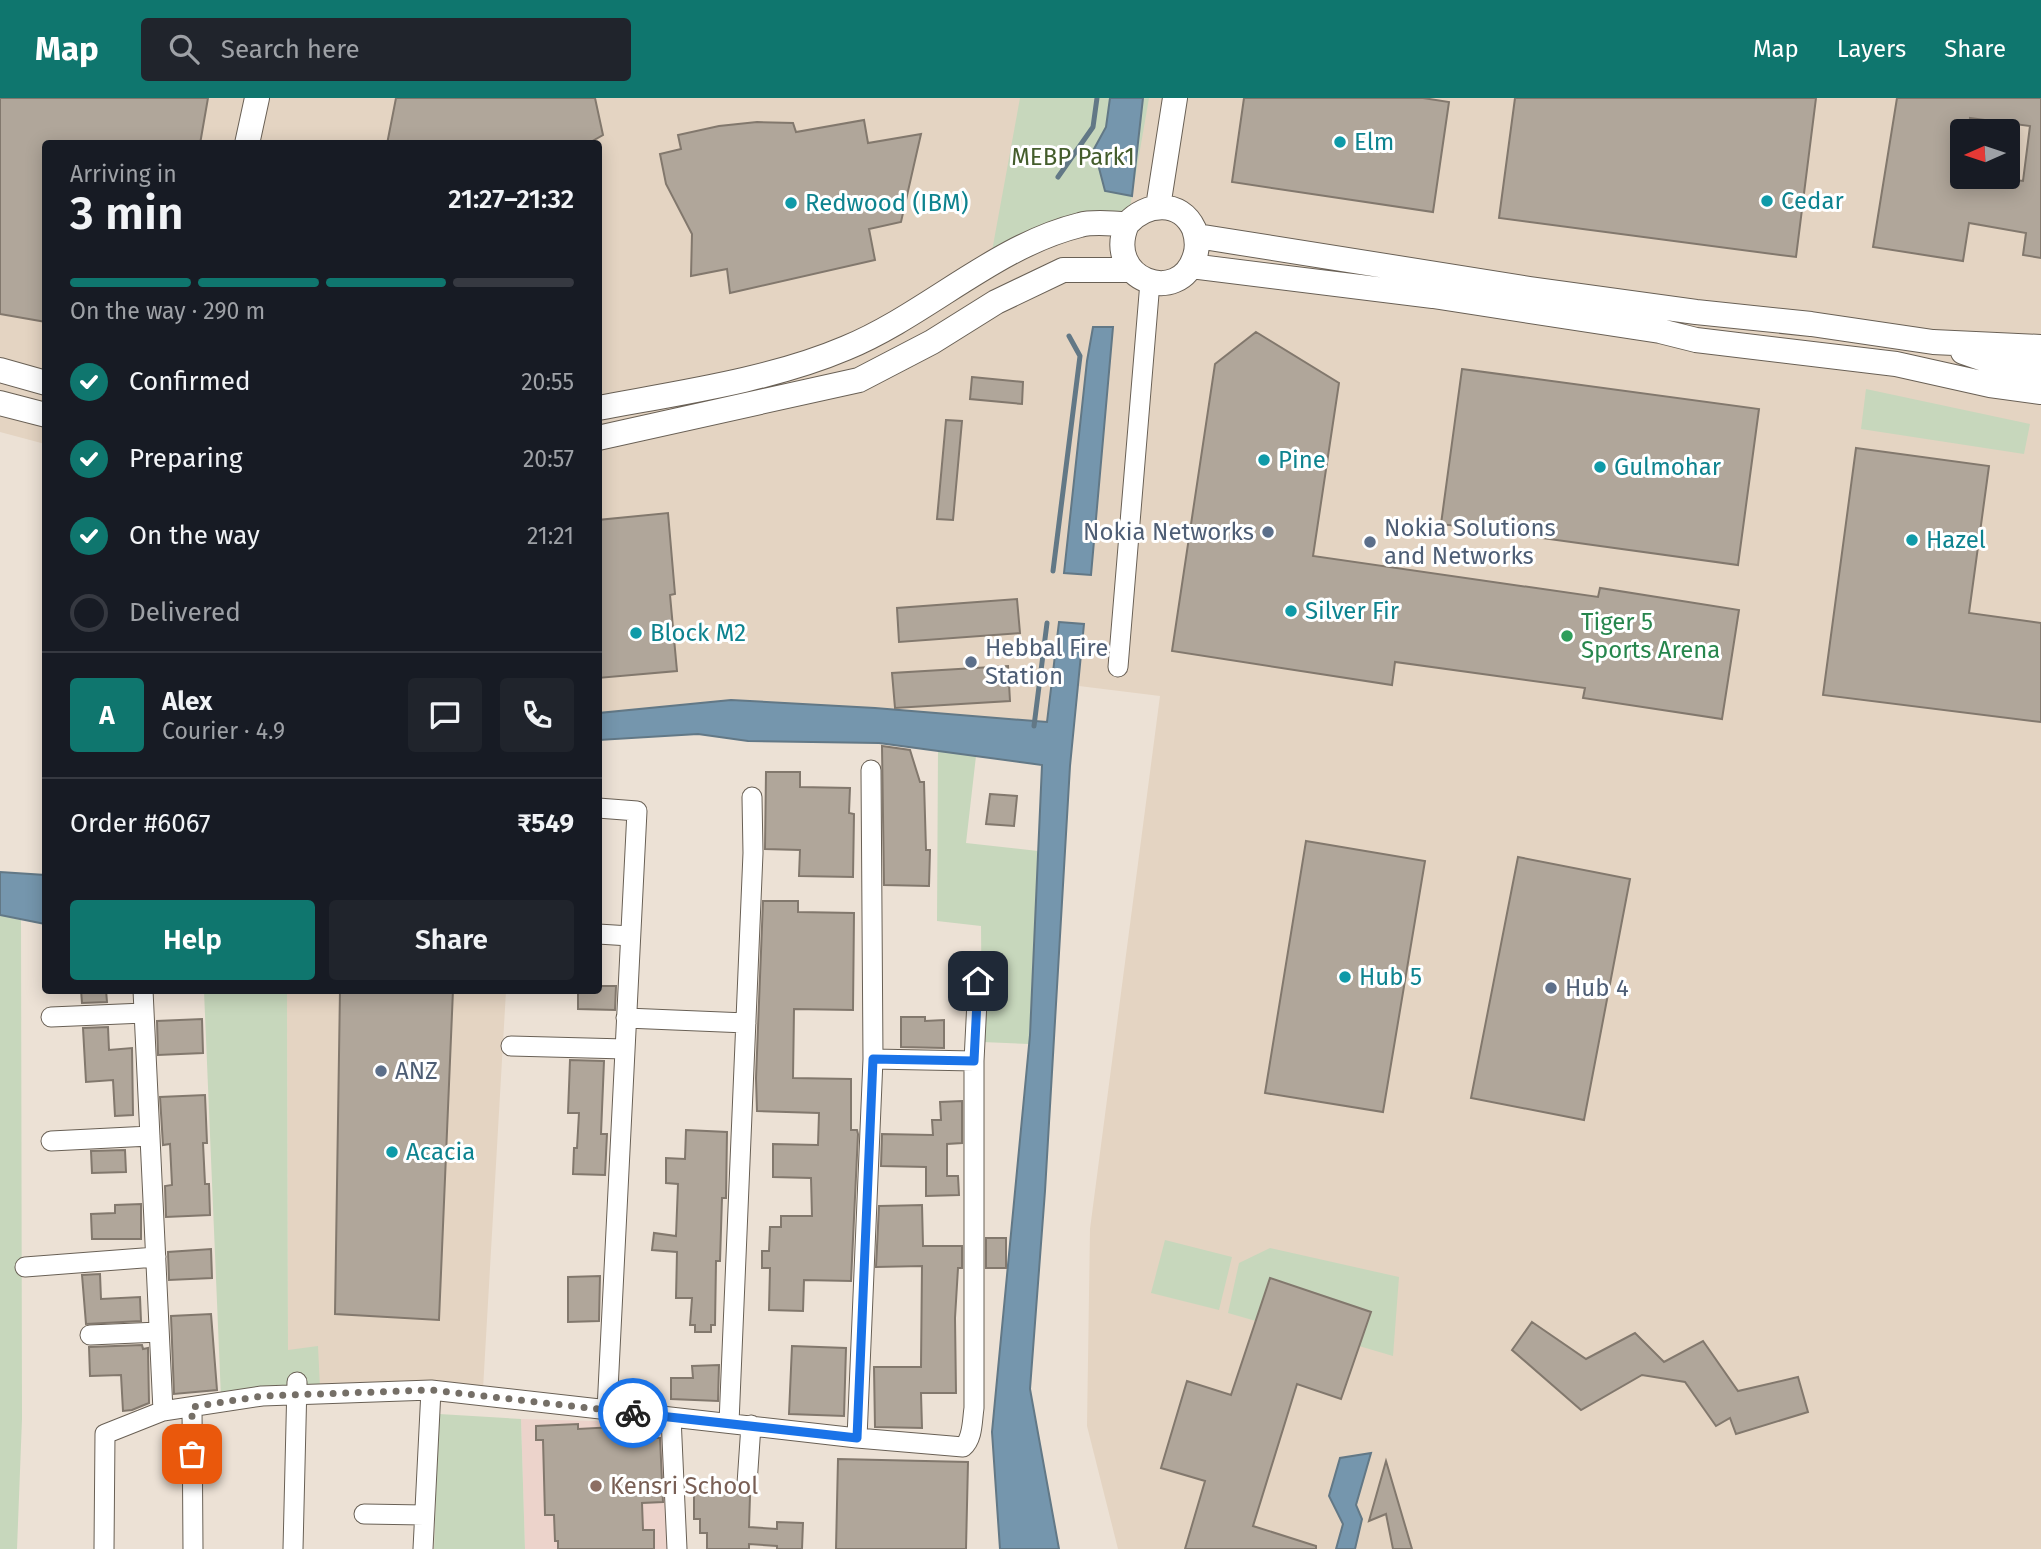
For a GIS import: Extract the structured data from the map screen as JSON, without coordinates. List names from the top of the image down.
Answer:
{
  "parks": ["MEBP Park1"],
  "places": [
    "Elm",
    "Cedar",
    "Redwood (IBM)",
    "Pine",
    "Gulmohar",
    "Nokia Networks",
    "Hazel",
    "Nokia Solutions and Networks",
    "Silver Fir",
    "Block M2",
    "Tiger 5 Sports Arena",
    "Hebbal Fire Station",
    "Hub 5",
    "Hub 4",
    "ANZ",
    "Acacia",
    "Kensri School"
  ],
  "north": "left",
  "page": {
    "header": "Map",
    "search": "Search here",
    "nav": ["Map", "Layers", "Share"],
    "heading": ["3 min", "Arriving in", "21:27–21:32"],
    "panel": [
      "Alex",
      "Courier · 4.9",
      "Order #6067",
      "₹549"
    ],
    "bar": "On the way · 290 m",
    "list": [
      ["Confirmed", "20:55"],
      ["Preparing", "20:57"],
      ["On the way", "21:21"],
      "Delivered"
    ],
    "round": "A",
    "buttons": ["Help", "Share"]
  }
}
